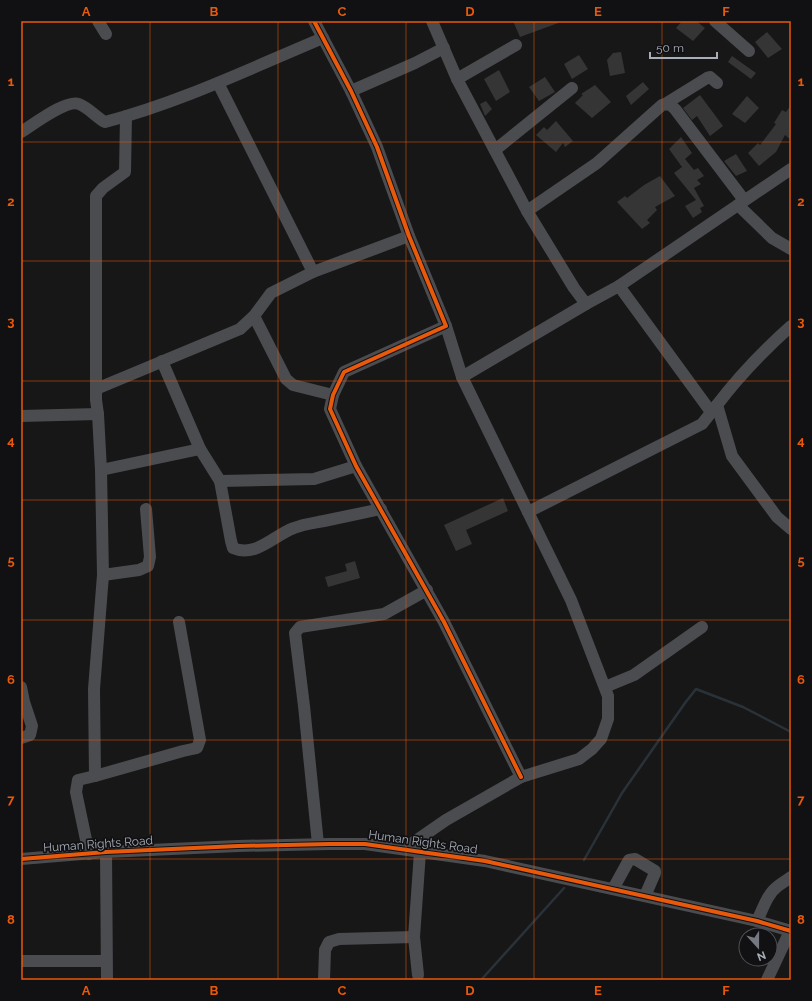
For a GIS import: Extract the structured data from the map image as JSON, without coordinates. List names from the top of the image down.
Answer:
{
  "streets": {
    "street": ["Human Rights Road"]
  },
  "scale_bar": "50 m",
  "north": "bottom",
  "grid": {
    "columns": [
      "A",
      "B",
      "C",
      "D",
      "E",
      "F"
    ],
    "rows": [
      "1",
      "2",
      "3",
      "4",
      "5",
      "6",
      "7",
      "8"
    ]
  }
}
